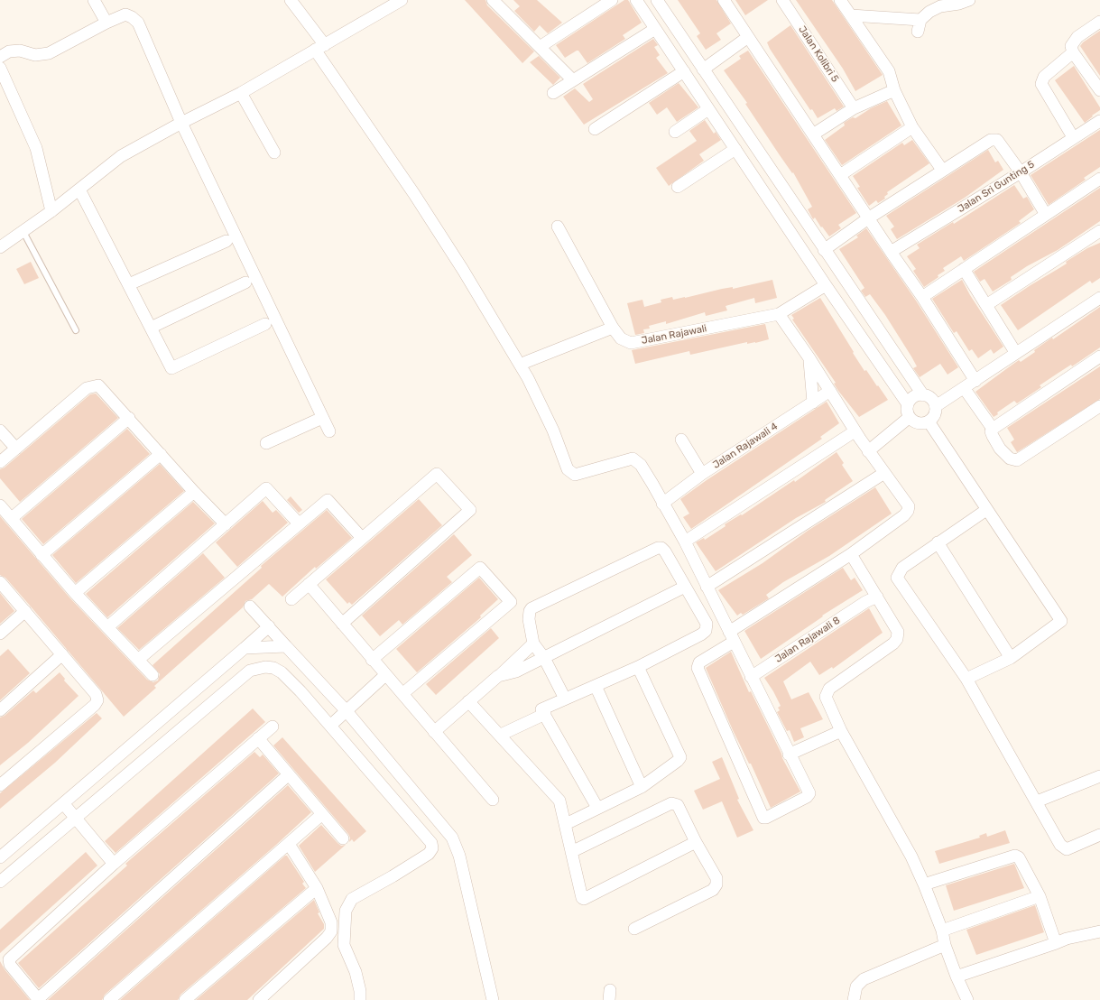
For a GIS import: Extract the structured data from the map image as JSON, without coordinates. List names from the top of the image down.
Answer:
{
  "streets": {
    "street": [
      "Jalan Kolibri 5",
      "Jalan Sri Gunting 5",
      "Jalan Rajawali",
      "Jalan Rajawali 4",
      "Jalan Rajawali 8"
    ]
  }
}
